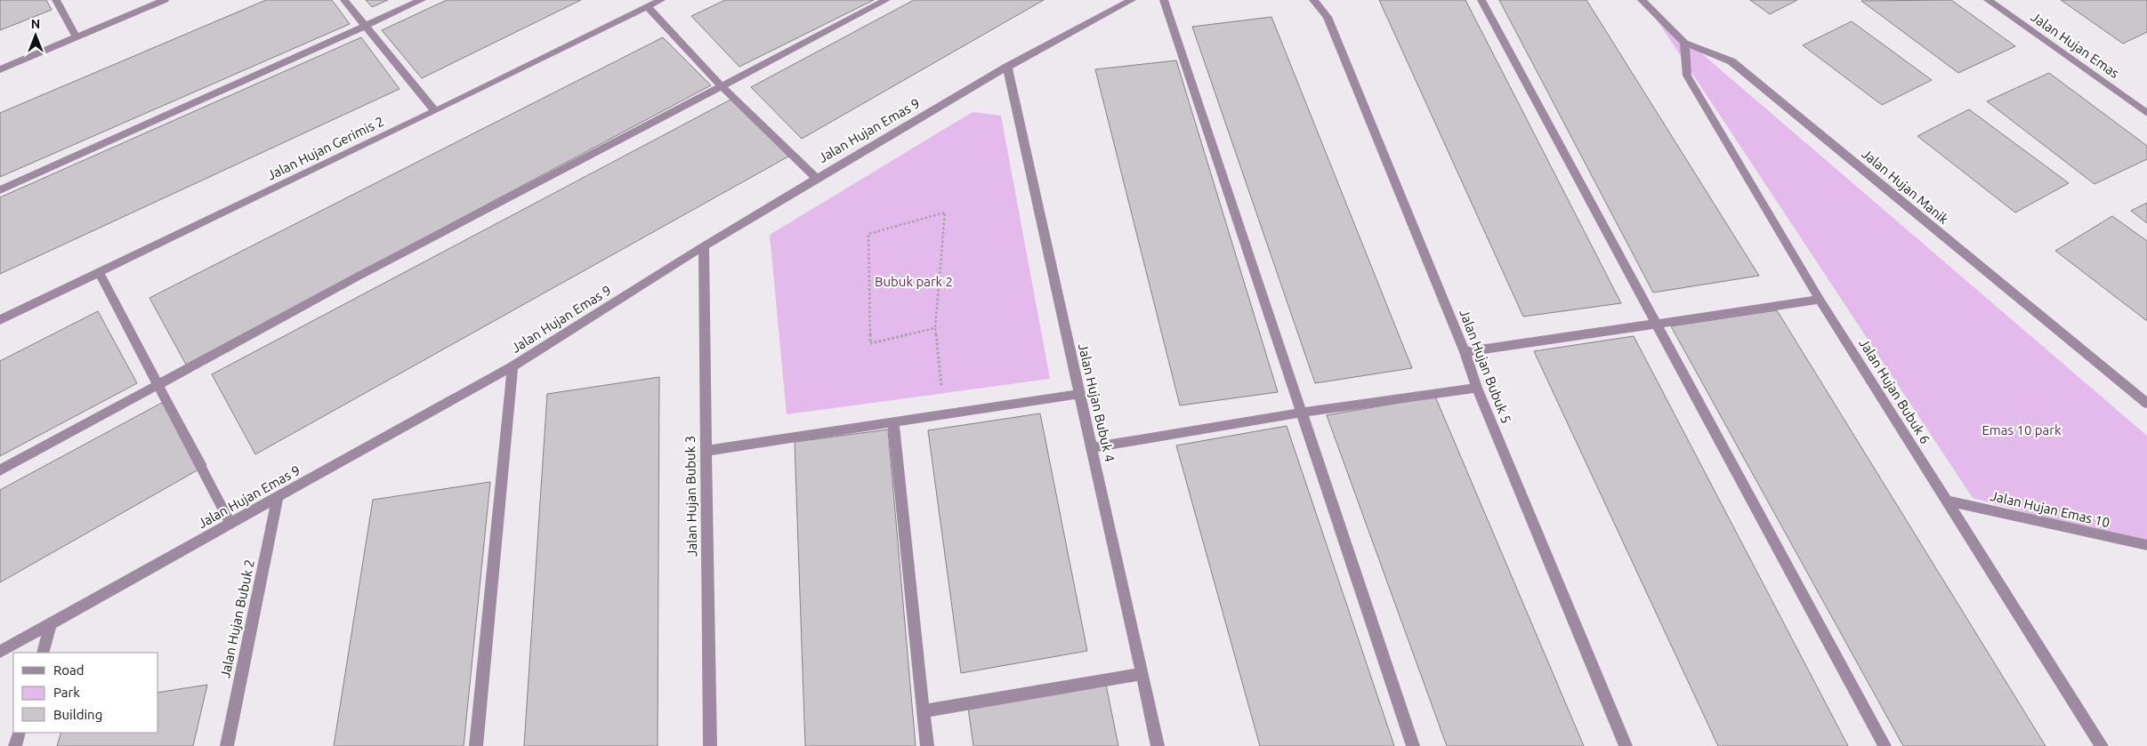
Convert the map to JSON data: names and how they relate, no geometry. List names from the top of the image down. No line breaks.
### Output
{"streets":{"street":["Jalan Hujan Emas","Jalan Hujan Emas 9","Jalan Hujan Gerimis 2","Jalan Hujan Manik","Jalan Hujan Bubuk 5","Jalan Hujan Bubuk 6","Jalan Hujan Bubuk 4","Jalan Hujan Bubuk 3","Jalan Hujan Emas 10","Jalan Hujan Bubuk 2"]},"crossings":[["Jalan Hujan Emas 9","Jalan Hujan Bubuk 4"],["Jalan Hujan Emas 9","Jalan Hujan Bubuk 3"],["Jalan Hujan Emas 9","Jalan Hujan Bubuk 2"],["Jalan Hujan Manik","Jalan Hujan Bubuk 6"],["Jalan Hujan Bubuk 6","Jalan Hujan Emas 10"]],"parks":["Bubuk park 2","Emas 10 park"],"legend":["Road","Park","Building"],"north":"top"}
